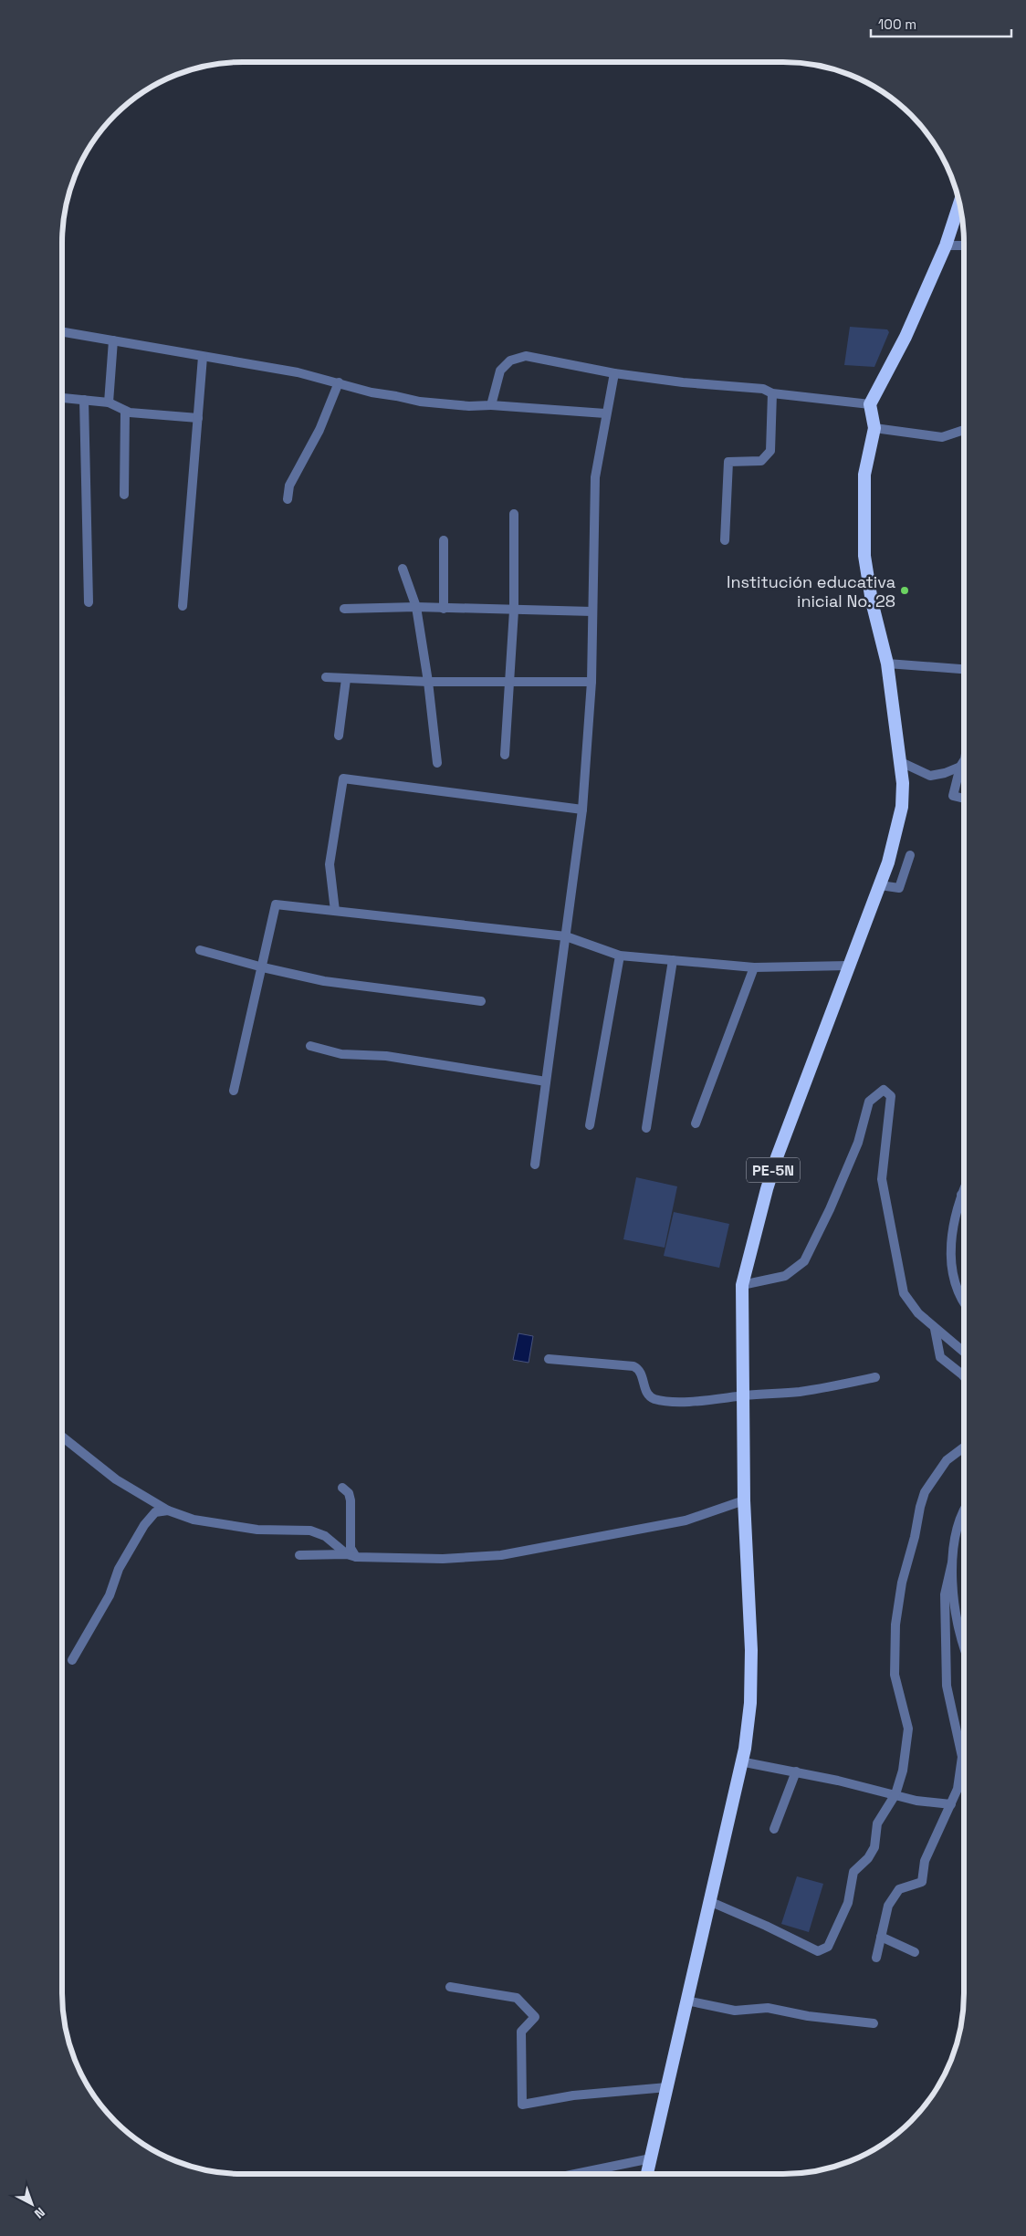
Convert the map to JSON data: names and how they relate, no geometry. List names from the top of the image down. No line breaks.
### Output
{"streets":{"highway":["PE-5N"]},"places":["Institución educativa inicial No. 28"],"scale_bar":"100 m","north":"bottom right"}
